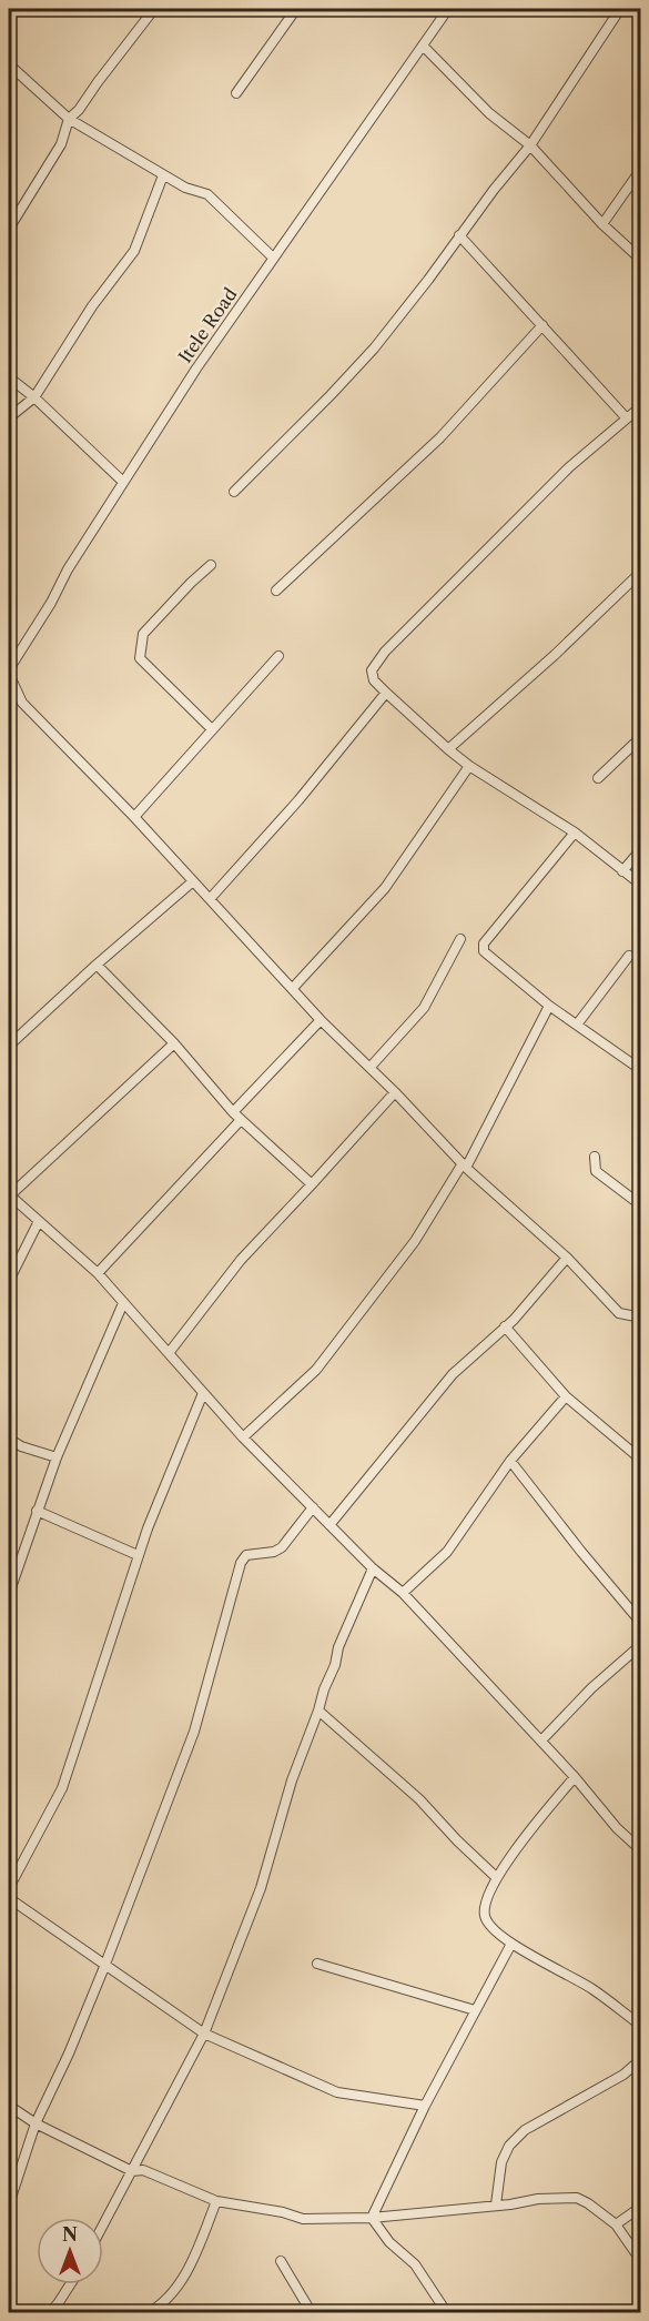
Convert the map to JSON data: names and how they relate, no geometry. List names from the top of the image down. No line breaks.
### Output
{"streets":{"street":["Itele Road"]},"north":"top"}
